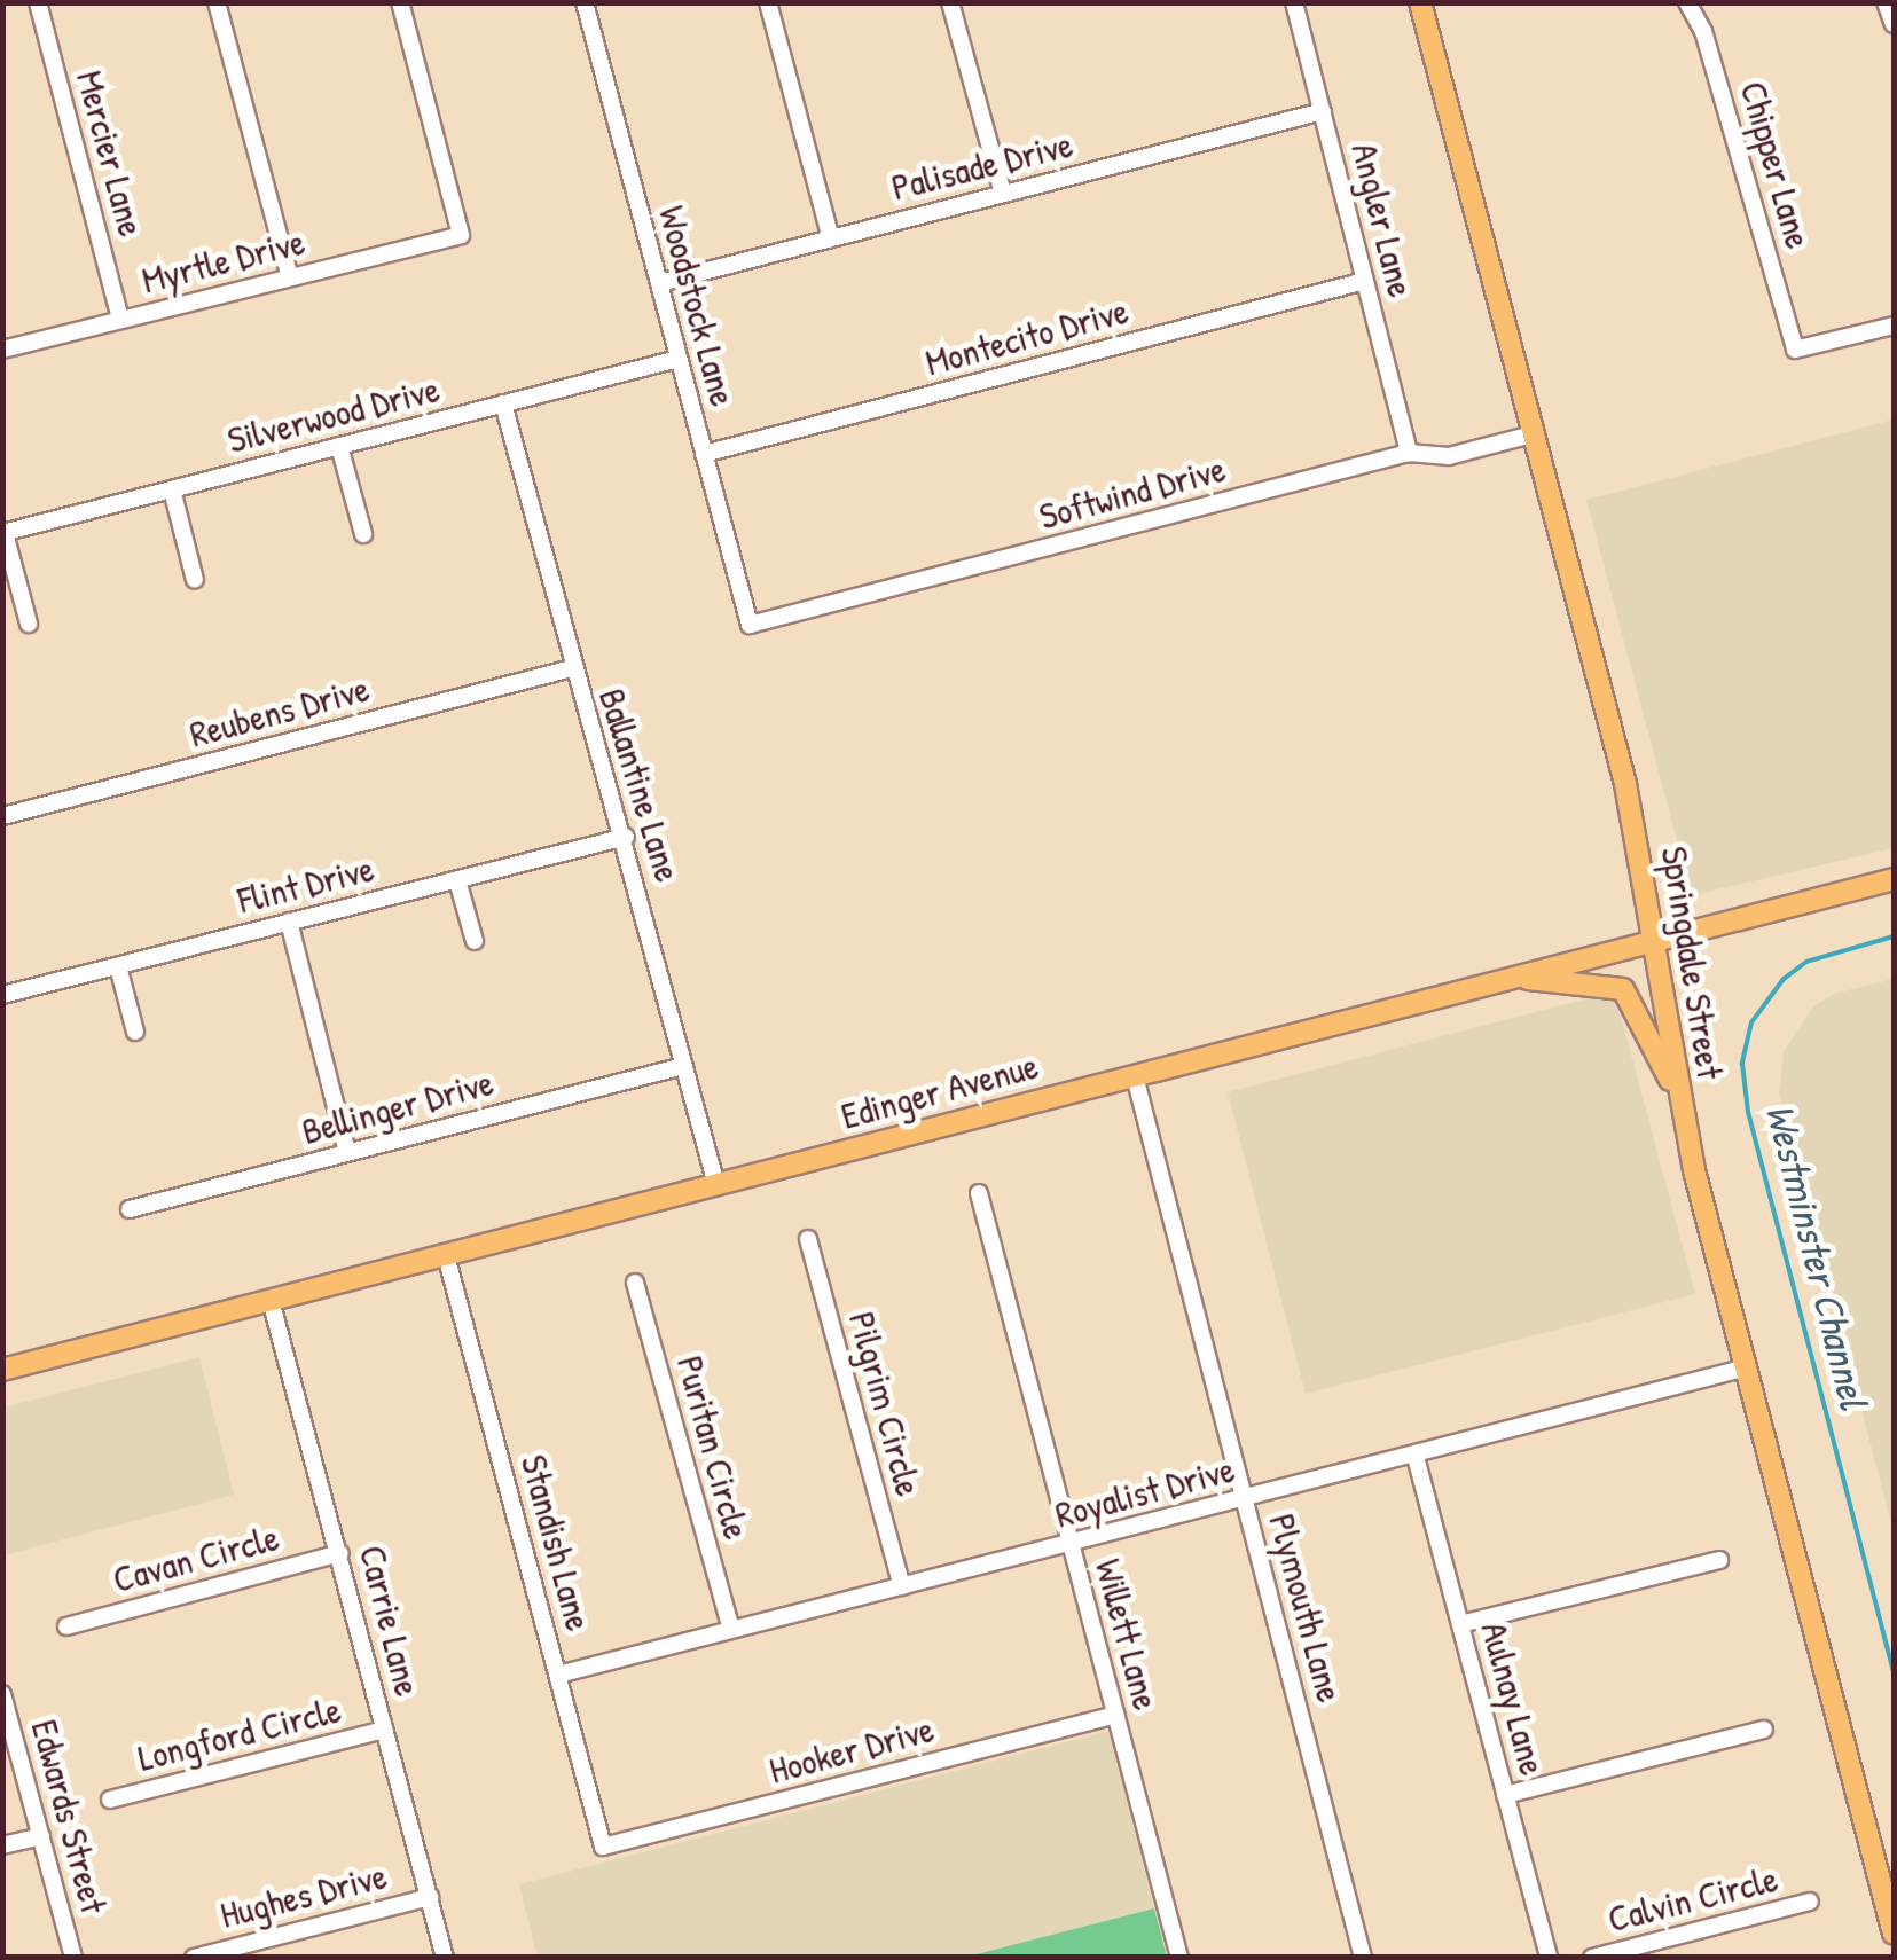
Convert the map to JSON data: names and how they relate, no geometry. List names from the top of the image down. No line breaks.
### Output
{"streets":{"main road":["Springdale Street","Edinger Avenue"],"street":["Mercier Lane","Chipper Lane","Palisade Drive","Angler Lane","Myrtle Drive","Woodstock Lane","Montecito Drive","Silverwood Drive","Softwind Drive","Reubens Drive","Ballantine Lane","Flint Drive","Bellinger Drive","Pilgrim Circle","Puritan Circle","Royalist Drive","Standish Lane","Cavan Circle","Plymouth Lane","Carrie Lane","Willett Lane","Aulnay Lane","Longford Circle","Hooker Drive","Edwards Street","Hughes Drive","Calvin Circle"]},"crossings":[["Mercier Lane","Myrtle Drive"],["Palisade Drive","Angler Lane"],["Palisade Drive","Woodstock Lane"],["Angler Lane","Montecito Drive"],["Angler Lane","Softwind Drive"],["Woodstock Lane","Montecito Drive"],["Woodstock Lane","Silverwood Drive"],["Woodstock Lane","Softwind Drive"],["Silverwood Drive","Ballantine Lane"],["Softwind Drive","Springdale Street"],["Reubens Drive","Ballantine Lane"],["Ballantine Lane","Flint Drive"],["Ballantine Lane","Edinger Avenue"],["Ballantine Lane","Bellinger Drive"],["Springdale Street","Edinger Avenue"],["Springdale Street","Royalist Drive"],["Edinger Avenue","Standish Lane"],["Edinger Avenue","Plymouth Lane"],["Edinger Avenue","Carrie Lane"],["Pilgrim Circle","Royalist Drive"],["Puritan Circle","Royalist Drive"],["Royalist Drive","Standish Lane"],["Royalist Drive","Plymouth Lane"],["Royalist Drive","Willett Lane"],["Royalist Drive","Aulnay Lane"],["Standish Lane","Hooker Drive"],["Cavan Circle","Carrie Lane"],["Carrie Lane","Longford Circle"],["Carrie Lane","Hughes Drive"],["Willett Lane","Hooker Drive"]],"water":["Westminster Channel"]}
